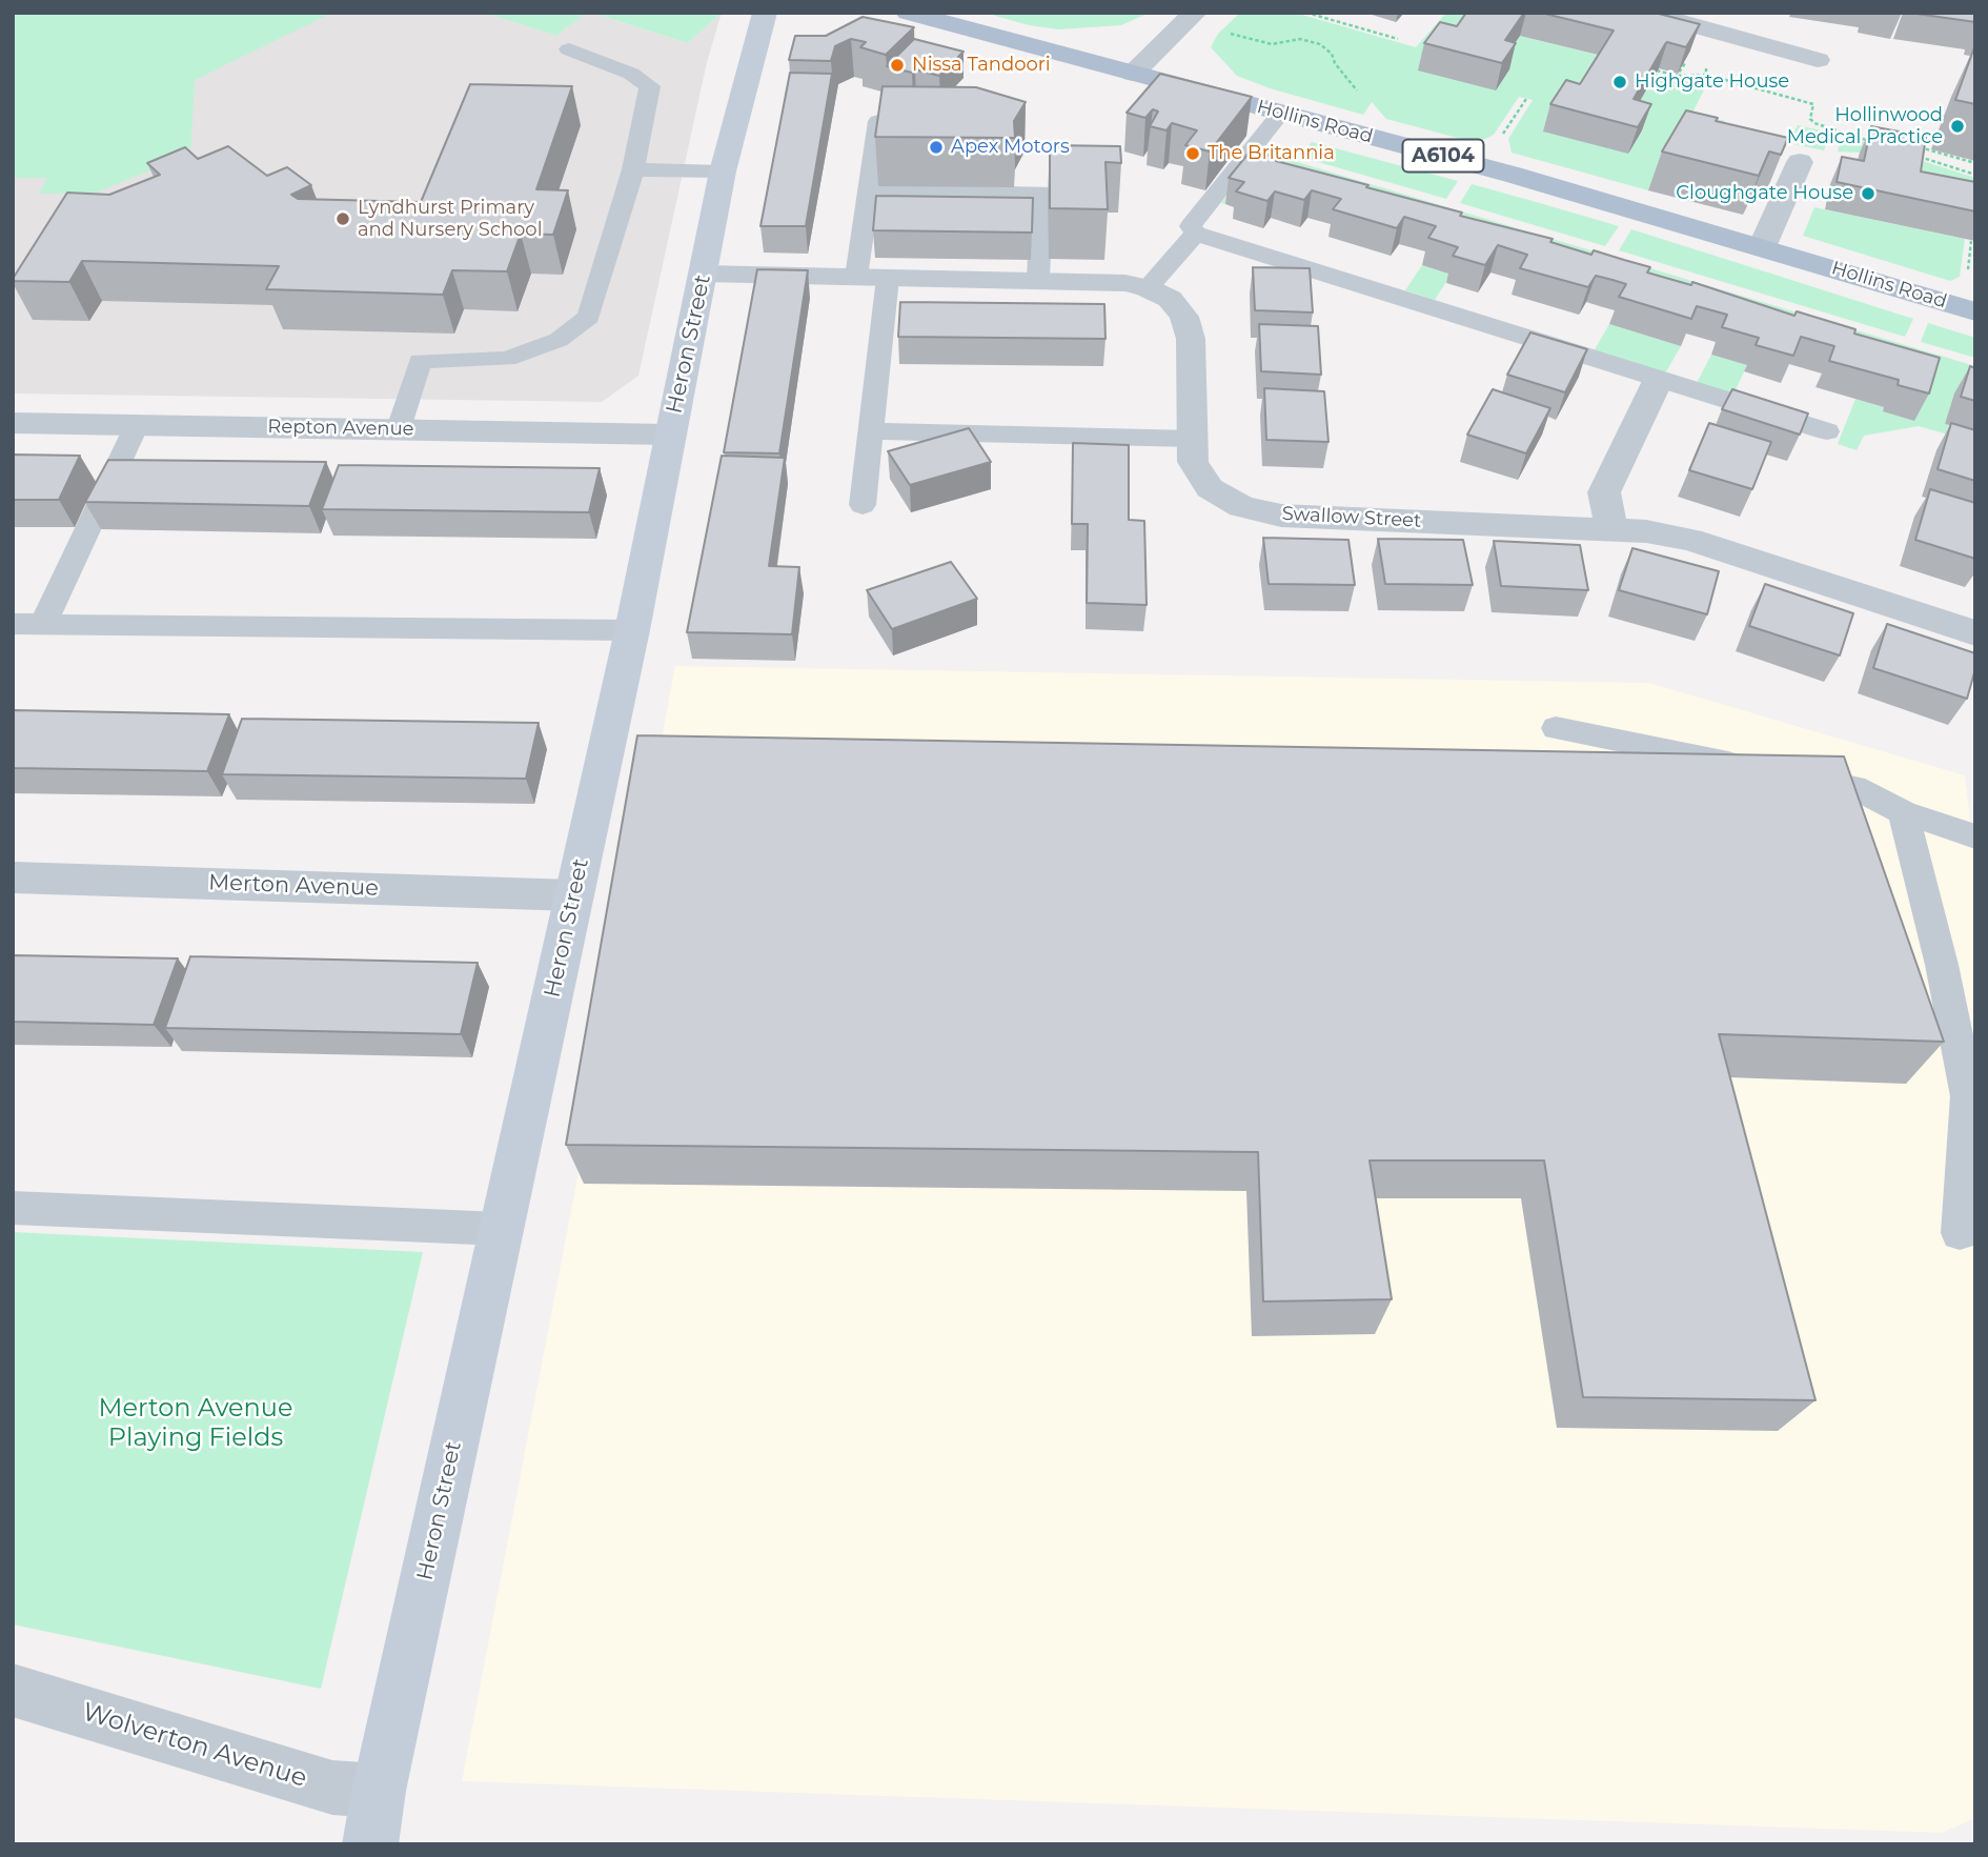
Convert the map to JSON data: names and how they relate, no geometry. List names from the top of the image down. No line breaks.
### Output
{"streets":{"main road":["Hollins Road","A6104"],"street":["Heron Street","Repton Avenue","Swallow Street","Merton Avenue","Wolverton Avenue"]},"crossings":[["Heron Street","Repton Avenue"],["Heron Street","Swallow Street"],["Heron Street","Merton Avenue"],["Heron Street","Wolverton Avenue"]],"parks":["Merton Avenue Playing Fields"],"places":["Nissa Tandoori","Highgate House","Hollinwood Medical Practice","Apex Motors","The Britannia","Cloughgate House","Lyndhurst Primary and Nursery School"]}
